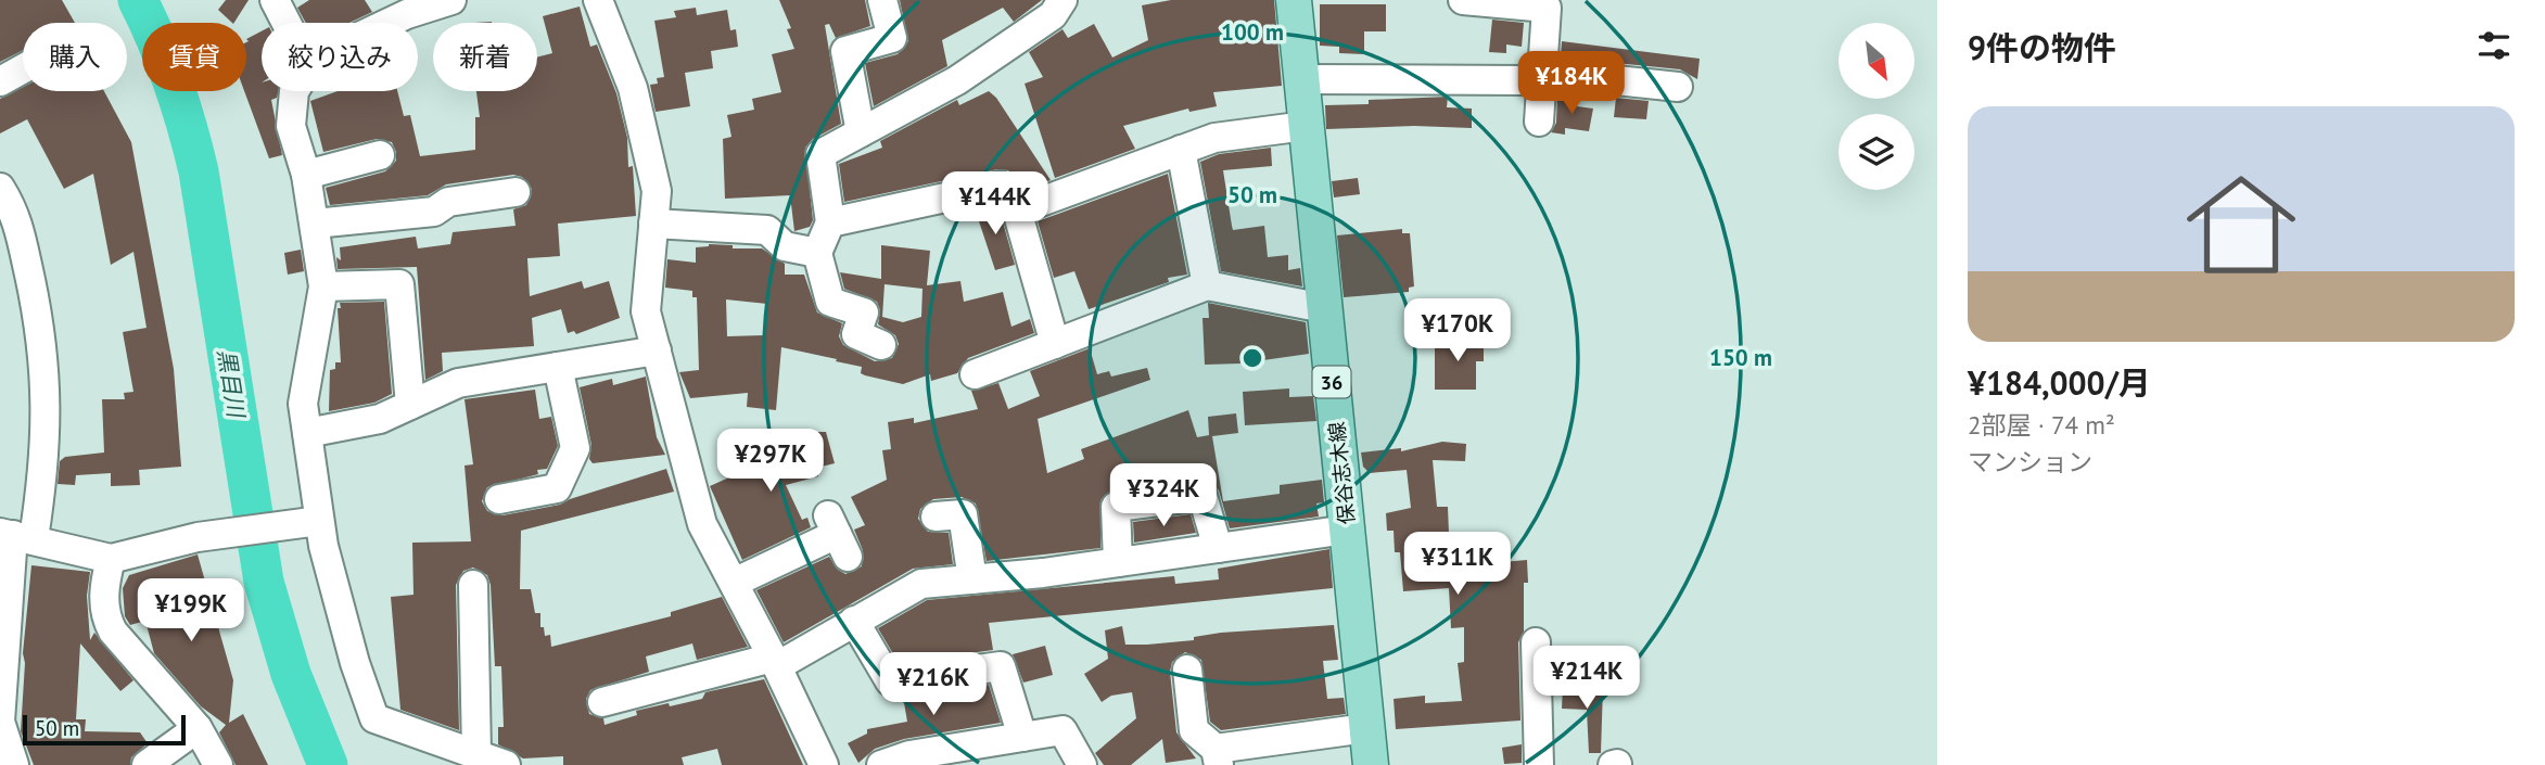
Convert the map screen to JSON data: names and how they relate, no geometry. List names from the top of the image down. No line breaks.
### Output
{"streets":{"main road":["36","保谷志木線"]},"water":["黒目川"],"scale_bar":"50 m","north":"bottom right","page":{"heading":"9件の物件","chip":["購入","賃貸","絞り込み","新着"],"price":["¥184K","¥144K","¥170K","¥297K","¥324K","¥311K","¥199K","¥214K","¥216K"],"list":[{"name":"¥184,000/月","note":"2部屋 · 74 m² · マンション"}],"scale":"50 m"},"rings":["100 m","50 m","150 m"]}
